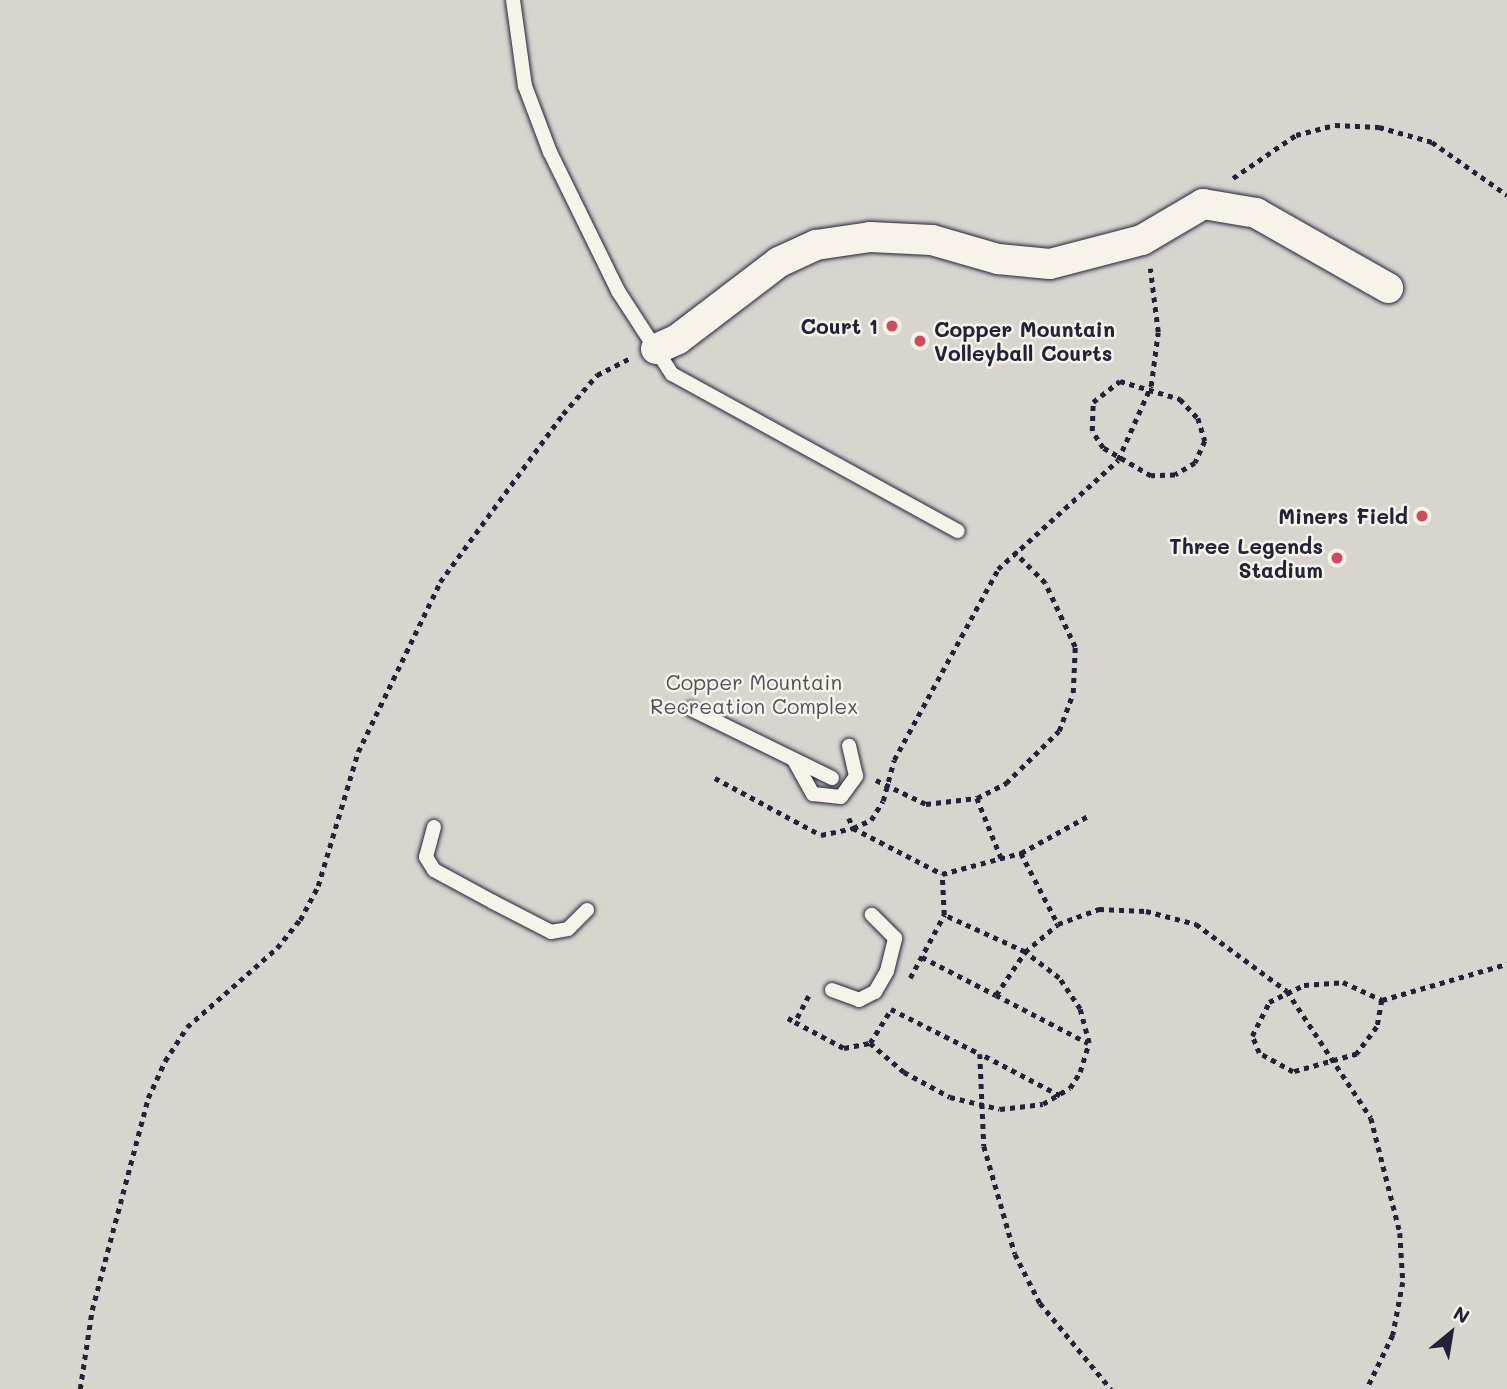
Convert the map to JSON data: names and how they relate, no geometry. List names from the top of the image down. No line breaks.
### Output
{"parks":["Copper Mountain Recreation Complex"],"places":["Court 1","Copper Mountain Volleyball Courts","Miners Field","Three Legends Stadium"],"north":"top right"}
